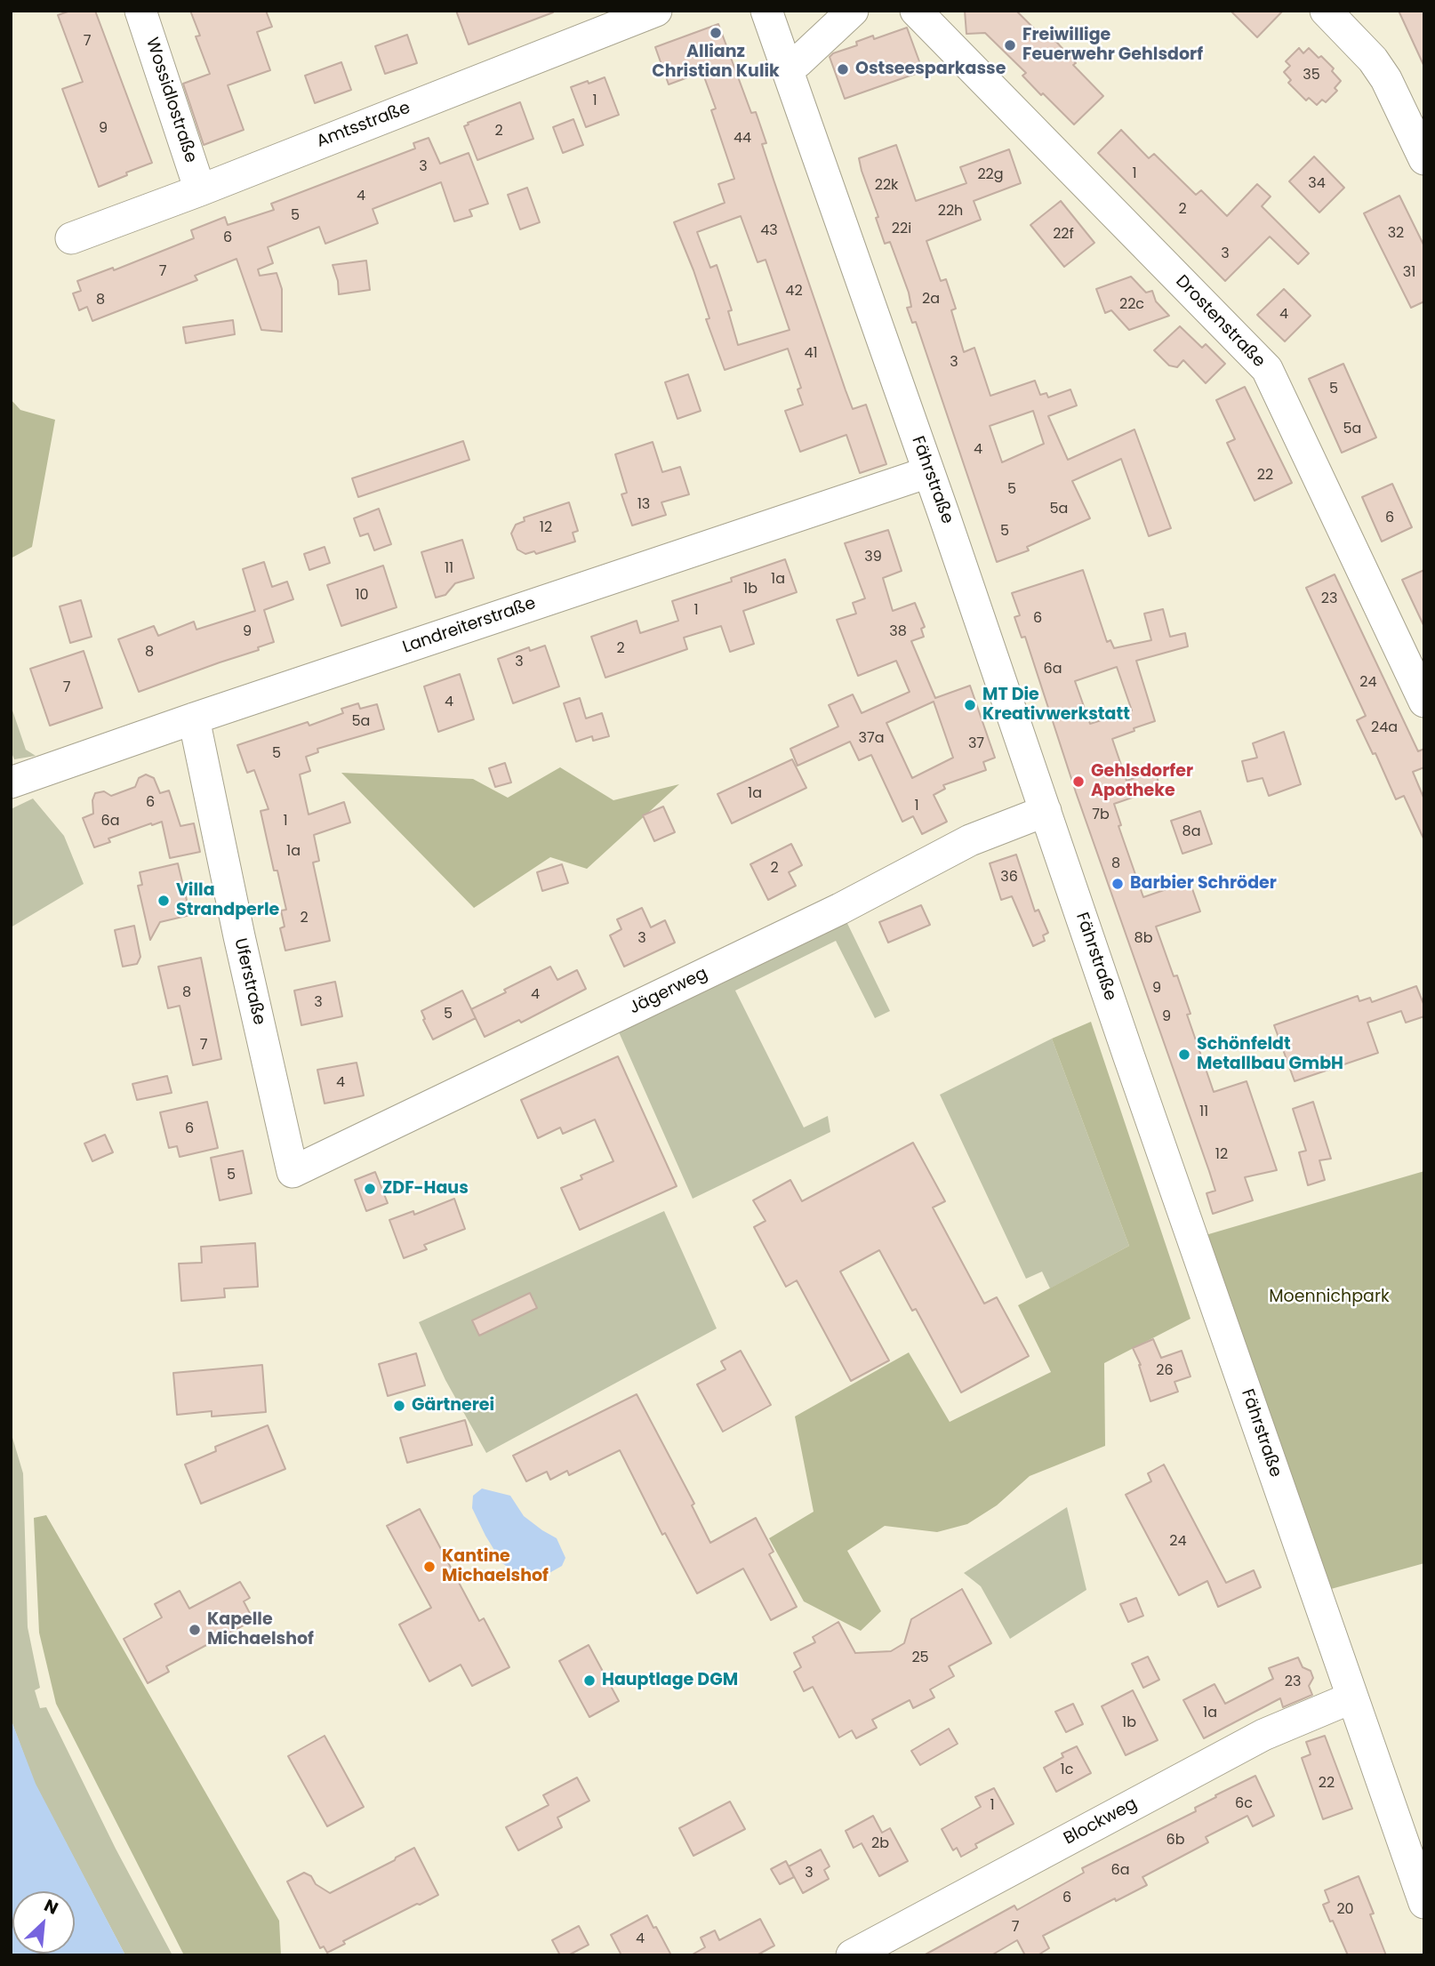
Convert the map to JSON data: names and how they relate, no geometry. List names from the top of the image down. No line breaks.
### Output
{"streets":{"street":["Wossidlostraße","Amtsstraße","Drostenstraße","Fährstraße","Landreiterstraße","Uferstraße","Jägerweg","Blockweg"]},"crossings":[["Wossidlostraße","Amtsstraße"],["Fährstraße","Landreiterstraße"],["Fährstraße","Jägerweg"],["Fährstraße","Blockweg"],["Landreiterstraße","Uferstraße"],["Uferstraße","Jägerweg"]],"parks":["Moennichpark"],"places":["Allianz Christian Kulik","Freiwillige Feuerwehr Gehlsdorf","Ostseesparkasse","MT Die Kreativwerkstatt","Gehlsdorfer Apotheke","Barbier Schröder","Villa Strandperle","Schönfeldt Metallbau GmbH","ZDF-Haus","Gärtnerei","Kantine Michaelshof","Kapelle Michaelshof","Hauptlage DGM"],"house_numbers":["7","35","1","9","2","44","3","1","22g","34","22k","4","2","22h","5","22i","43","32","22f","6","3","7","31","42","2a","8","22c","4","41","3","5","5a","4","22","5","13","5a","6","12","5","39","11","1a","1b","10","23","1","6","9","38","2","8","3","6a","24","7","4","5a","24a","37a","37","5","1a","6","1","7b","6a","1","8a","1a","8","2","36","2","3","8b","9","8","4","3","5","9","7","4","11","6","12","5","26","24","25","23","1a","1b","1c","22","6c","1","6b","2b","6a","3","6","20","7","4"],"north":"top right"}
